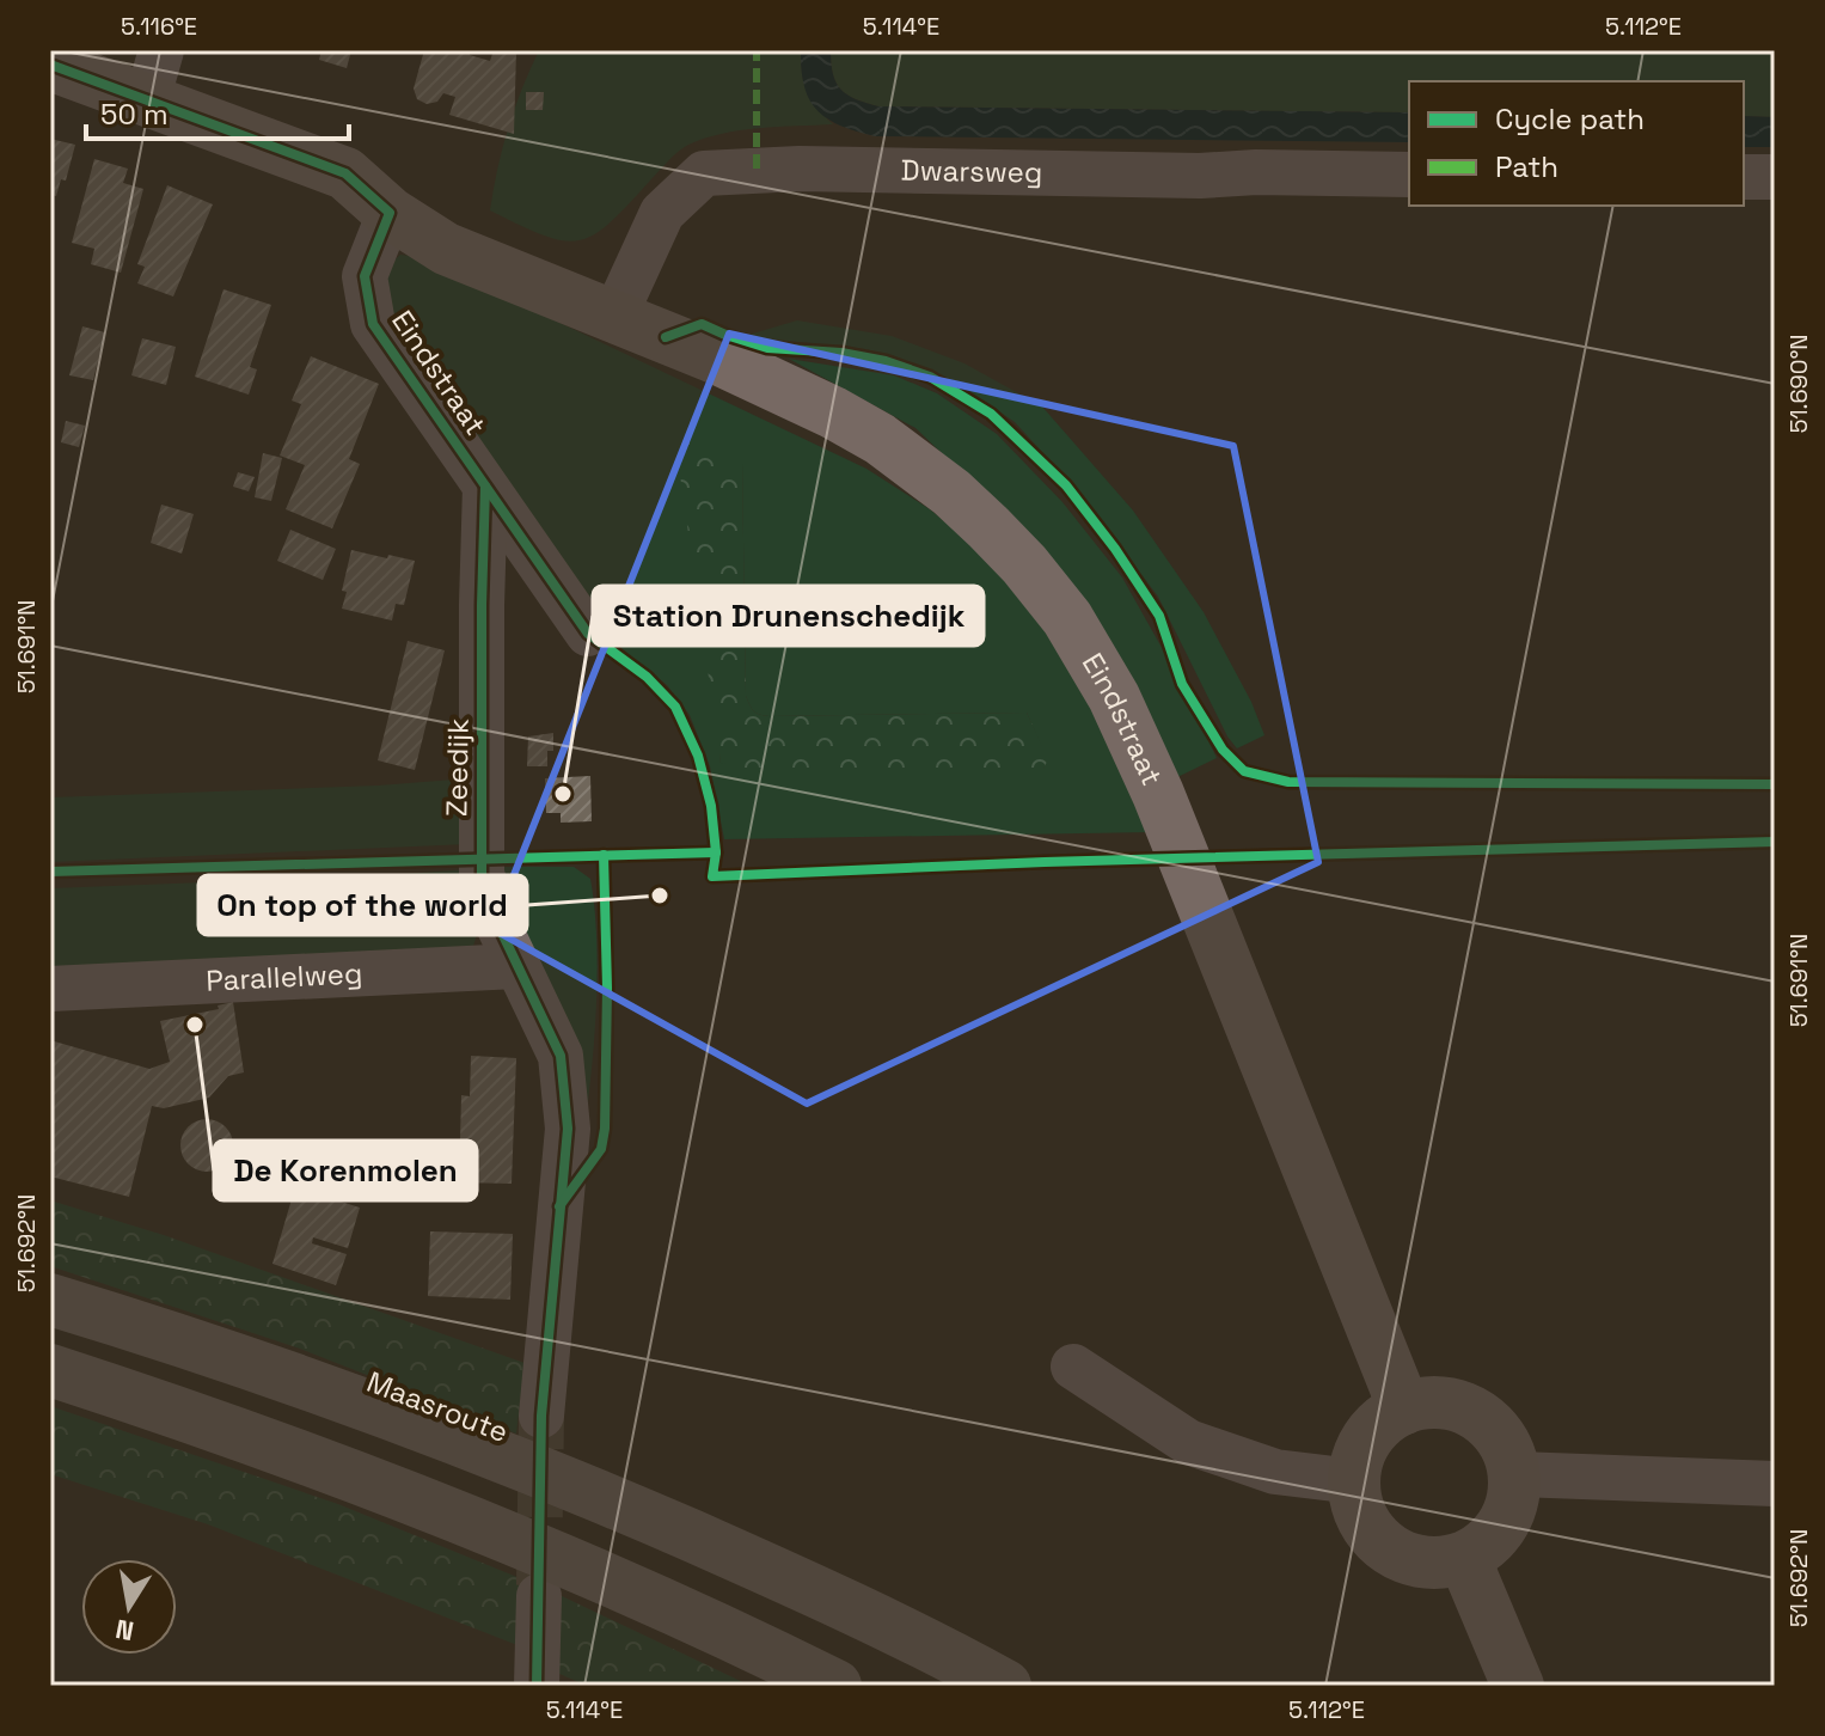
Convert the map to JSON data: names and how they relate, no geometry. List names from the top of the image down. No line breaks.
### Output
{"streets":{"highway":["Maasroute"],"main road":["Eindstraat"],"street":["Dwarsweg","Zeedijk","Parallelweg"]},"crossings":[["Dwarsweg","Eindstraat"],["Eindstraat","Zeedijk"],["Zeedijk","Parallelweg"]],"places":["Station Drunenschedijk","On top of the world","De Korenmolen"],"legend":["Cycle path","Path"],"scale_bar":"50 m","north":"bottom","coordinates":["5.116°E","5.114°E","5.112°E","51.690°N","51.691°N","51.692°N"]}
